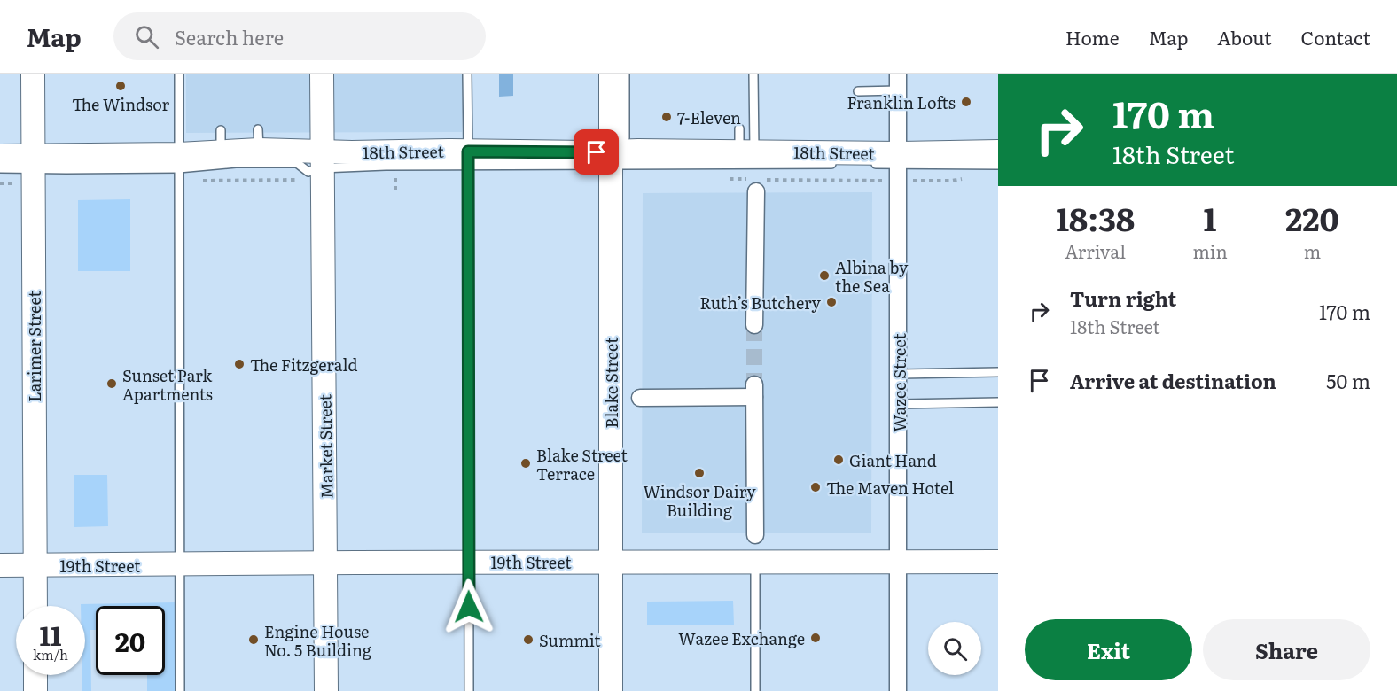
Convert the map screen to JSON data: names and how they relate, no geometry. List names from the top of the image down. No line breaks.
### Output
{"streets":{"main road":["18th Street","Larimer Street","Blake Street","Market Street","19th Street"],"street":["Wazee Street"]},"crossings":[["18th Street","Larimer Street"],["18th Street","Blake Street"],["18th Street","Wazee Street"],["18th Street","Market Street"],["Larimer Street","19th Street"],["Blake Street","19th Street"],["Wazee Street","19th Street"],["Market Street","19th Street"]],"places":["The Windsor","Franklin Lofts","7-Eleven","Albina by the Sea","Ruth’s Butchery","The Fitzgerald","Sunset Park Apartments","Giant Hand","Blake Street Terrace","Windsor Dairy Building","The Maven Hotel","Wazee Exchange","Engine House No. 5 Building","Summit"],"page":{"header":"Map","search":"Search here","nav":["Home","Map","About","Contact"],"turn":["170 m","18th Street"],"eta":["18:38","Arrival","1","min","220","m"],"list":[{"name":"Turn right","note":"18th Street","value":"170 m"},{"name":"Arrive at destination","value":"50 m"}],"speed":"11 km/h","limit":"20","buttons":["Exit","Share"]}}
